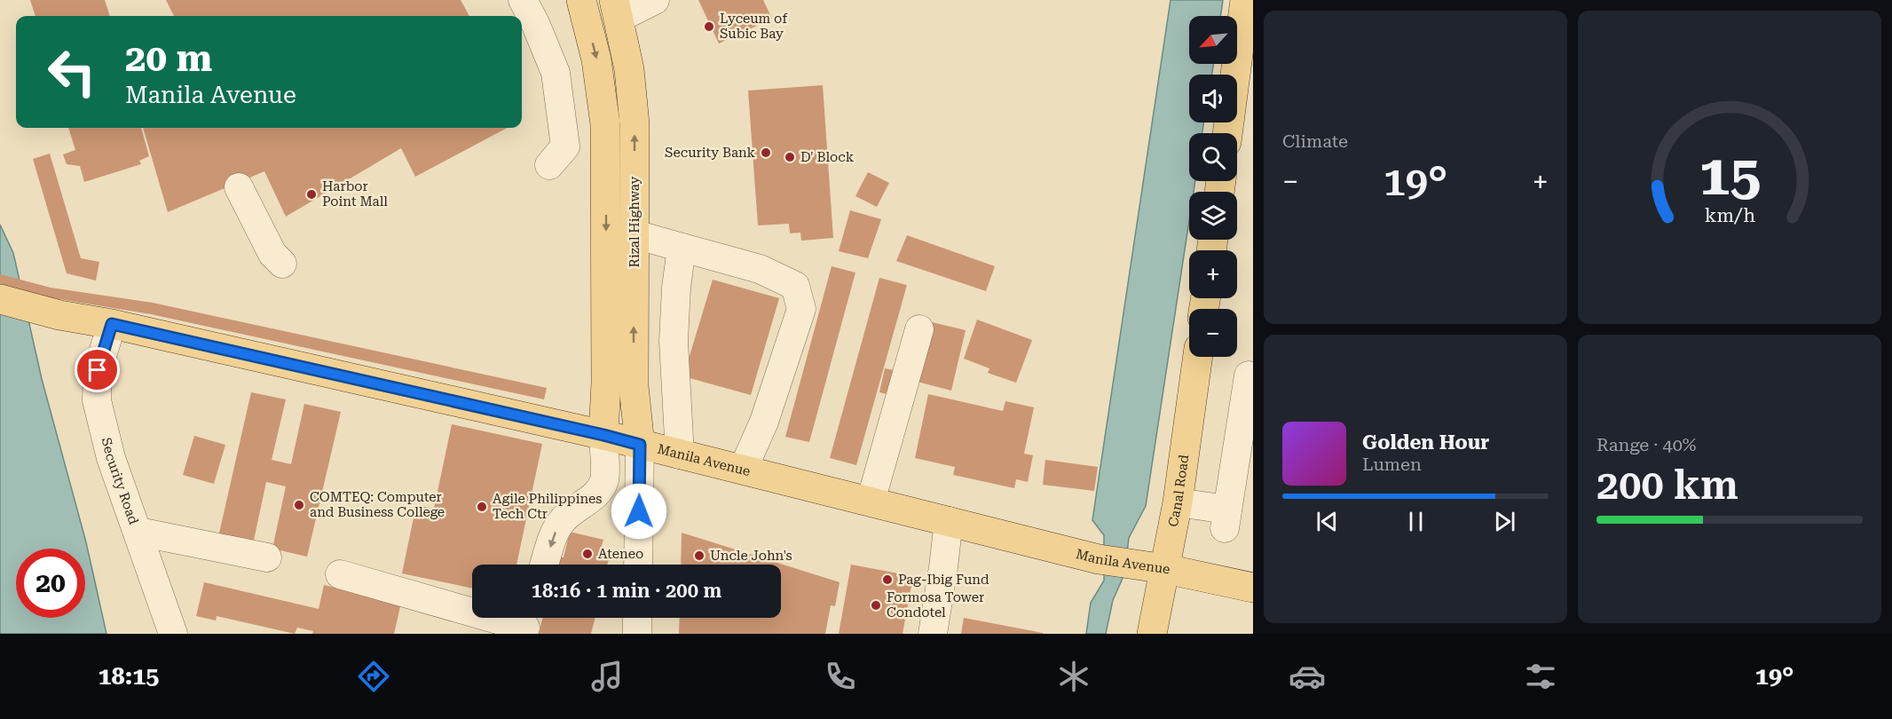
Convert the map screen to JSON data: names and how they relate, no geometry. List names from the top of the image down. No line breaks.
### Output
{"streets":{"main road":["Rizal Highway","Manila Avenue","Canal Road"],"lane":["Security Road"]},"crossings":[["Rizal Highway","Manila Avenue"],["Manila Avenue","Security Road"],["Manila Avenue","Canal Road"]],"places":["Lyceum of Subic Bay","Security Bank","D' Block","Harbor Point Mall","COMTEQ: Computer and Business College","Agile Philippines Tech Ctr","Ateneo","Uncle John's","Pag-Ibig Fund","Formosa Tower Condotel"],"north":"bottom left","page":{"tile":["Climate",["Range · 40%","200 km"]],"map_buttons":["+","−"],"turn":["20 m","Manila Avenue"],"heat":["−","19°","+"],"song":["Golden Hour","Lumen"],"limit":"20","trip":"18:16 · 1 min · 200 m","tabs":["18:15","19°"],"gauge":["15","km/h"]}}
